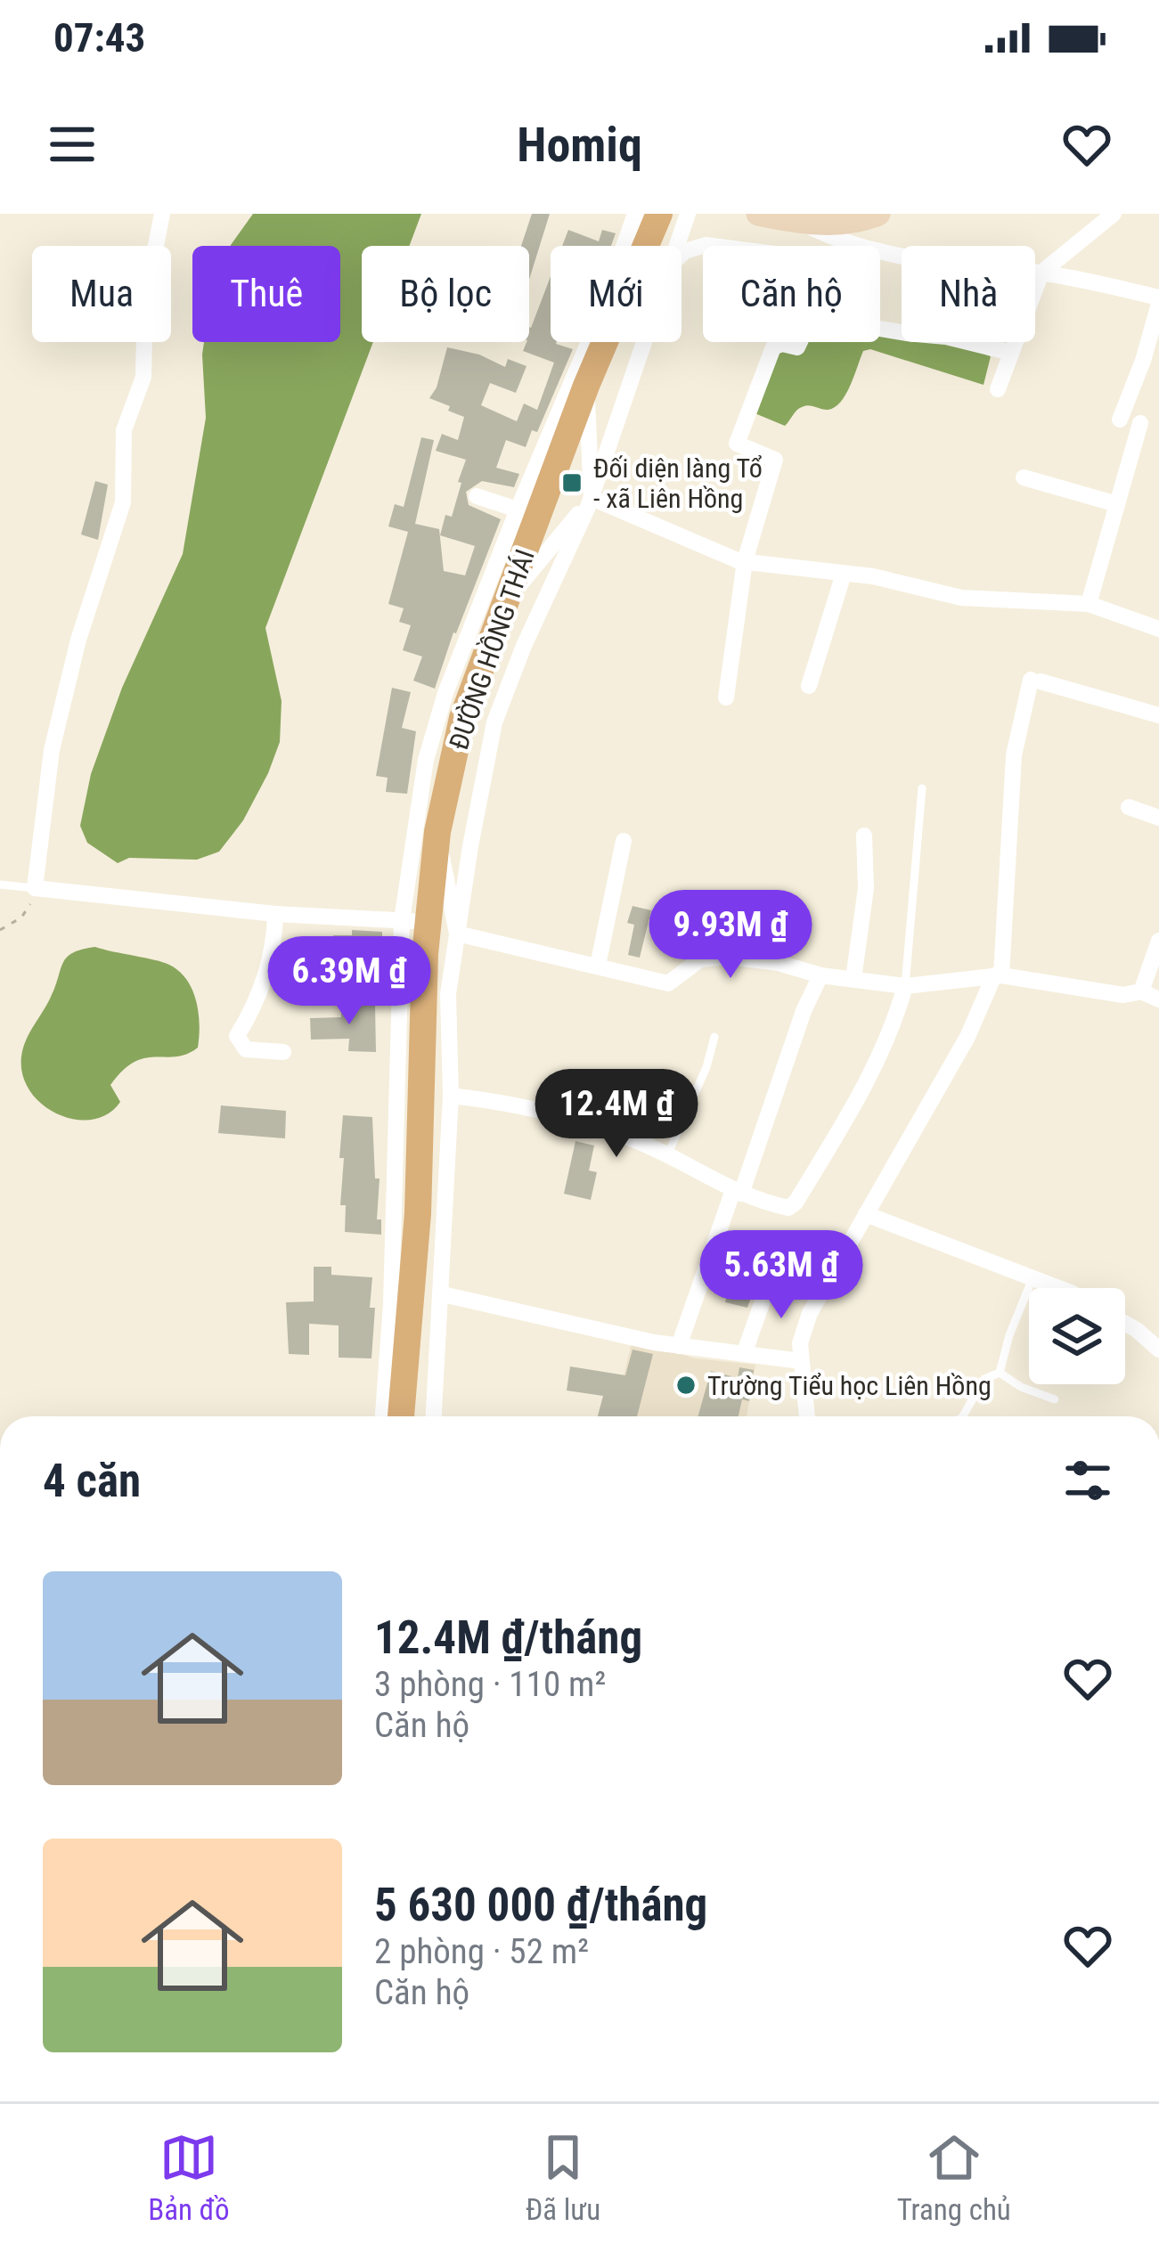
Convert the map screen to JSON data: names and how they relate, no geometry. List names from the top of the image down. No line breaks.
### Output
{"streets":{"main road":["ĐƯỜNG HỒNG THÁI"]},"places":{"transit":["Đối diện làng Tổ - xã Liên Hồng"],"other":["Trường Tiểu học Liên Hồng"]},"page":{"status":"07:43","header":"Homiq","chip":["Mua","Thuê","Bộ lọc","Mới","Căn hộ","Nhà"],"price":["9.93M ₫","6.39M ₫","12.4M ₫","5.63M ₫"],"heading":"4 căn","list":[{"name":"12.4M ₫/tháng","note":"3 phòng · 110 m² · Căn hộ"},{"name":"5 630 000 ₫/tháng","note":"2 phòng · 52 m² · Căn hộ"}],"tabs":["Bản đồ","Đã lưu","Trang chủ"]}}
